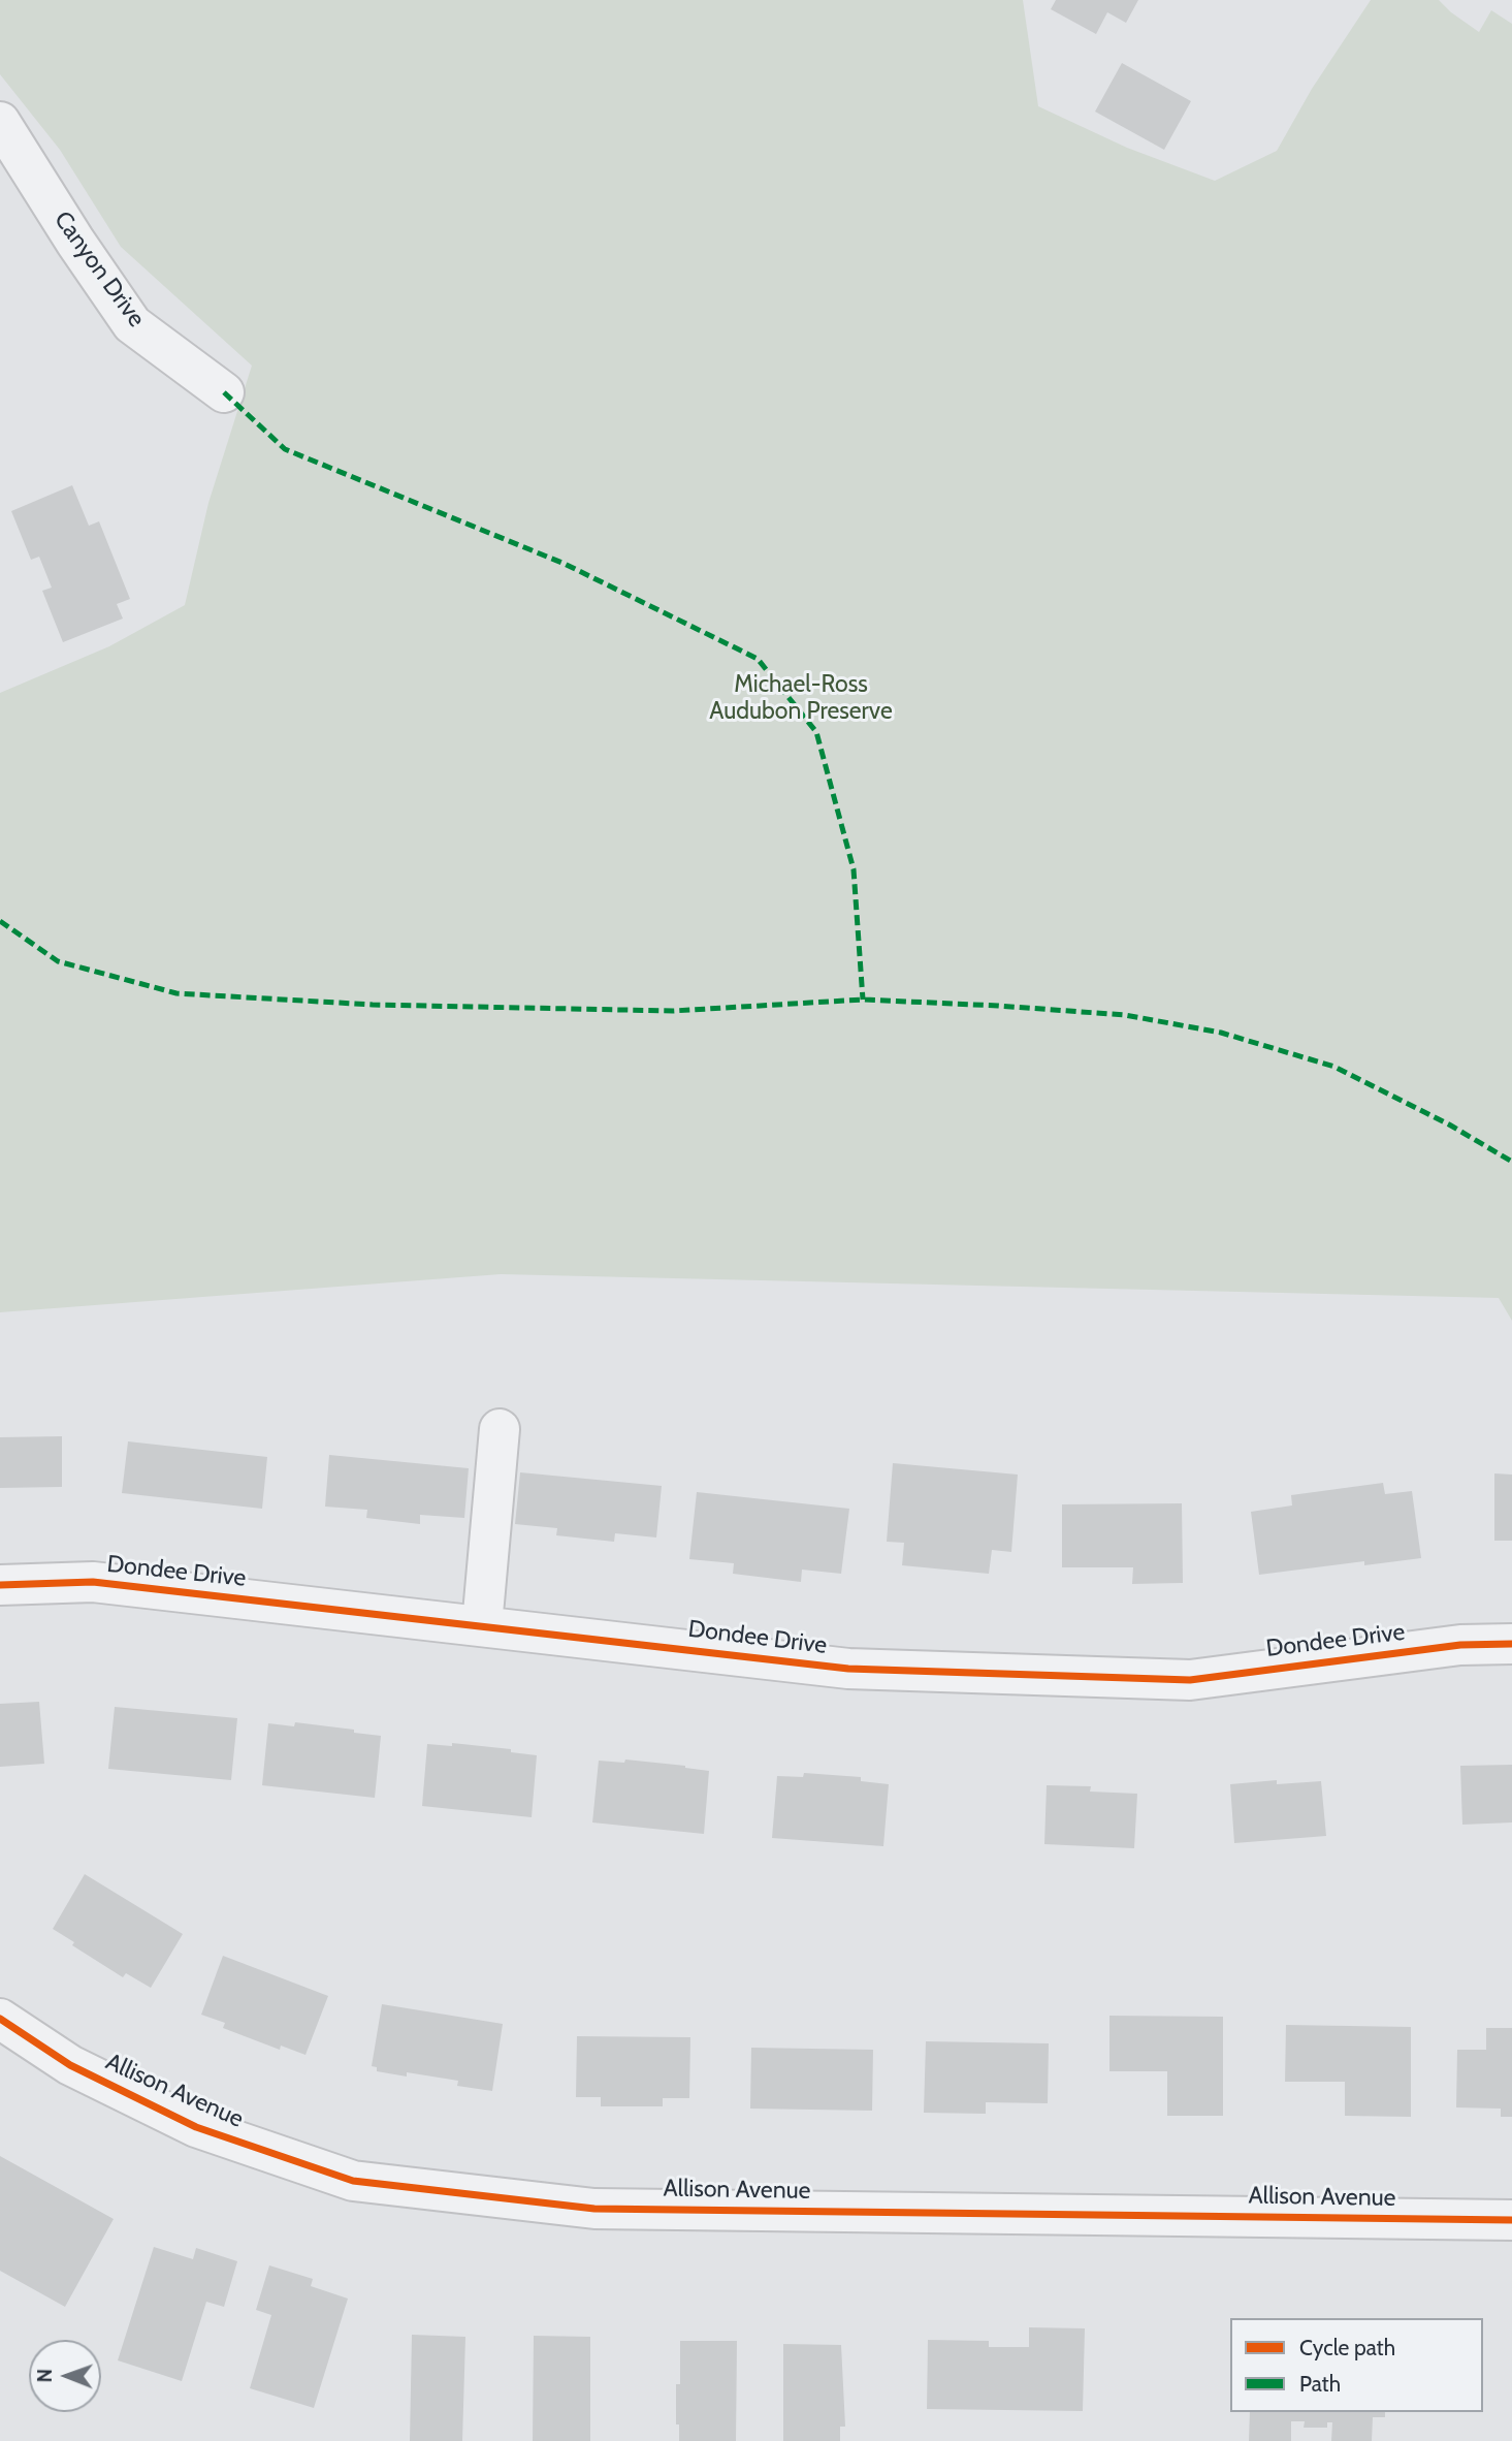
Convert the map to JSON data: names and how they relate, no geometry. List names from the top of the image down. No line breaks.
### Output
{"streets":{"street":["Canyon Drive","Dondee Drive","Allison Avenue"]},"parks":["Michael-Ross Audubon Preserve"],"legend":["Cycle path","Path"],"north":"left"}
